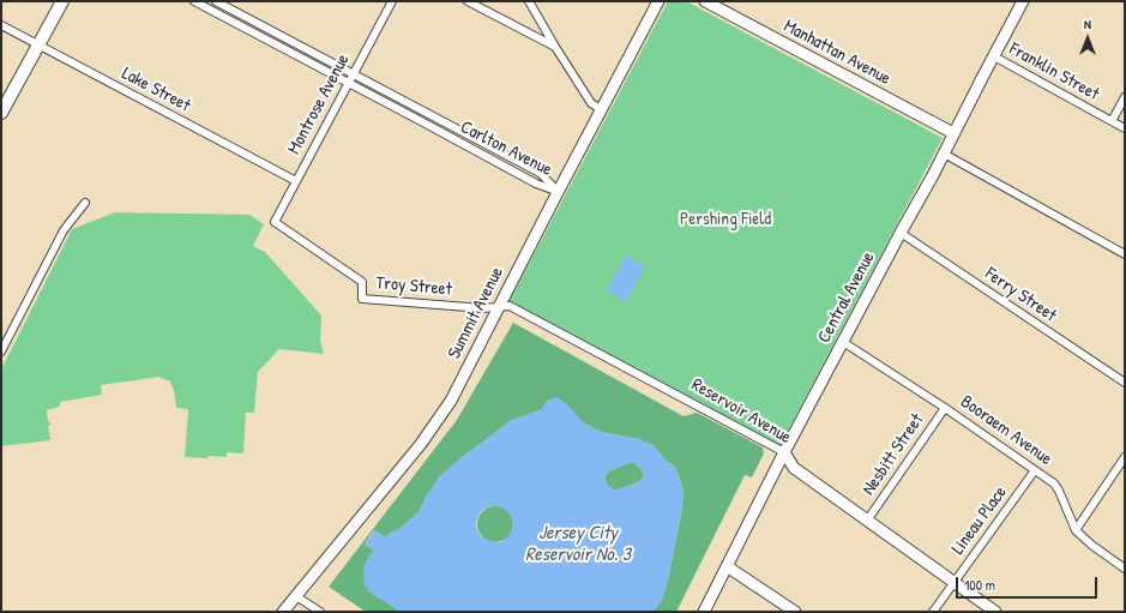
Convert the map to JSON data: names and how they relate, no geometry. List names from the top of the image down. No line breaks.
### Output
{"streets":{"street":["Manhattan Avenue","Franklin Street","Lake Street","Montrose Avenue","Carlton Avenue","Troy Street","Ferry Street","Central Avenue","Summit Avenue","Reservoir Avenue","Booraem Avenue","Nesbitt Street","Lineau Place"]},"crossings":[["Manhattan Avenue","Central Avenue"],["Franklin Street","Central Avenue"],["Lake Street","Montrose Avenue"],["Montrose Avenue","Carlton Avenue"],["Montrose Avenue","Troy Street"],["Carlton Avenue","Summit Avenue"],["Troy Street","Summit Avenue"],["Troy Street","Reservoir Avenue"],["Ferry Street","Central Avenue"],["Central Avenue","Reservoir Avenue"],["Central Avenue","Booraem Avenue"],["Summit Avenue","Reservoir Avenue"],["Reservoir Avenue","Nesbitt Street"],["Reservoir Avenue","Lineau Place"],["Booraem Avenue","Nesbitt Street"],["Booraem Avenue","Lineau Place"]],"water":["Jersey City Reservoir No. 3"],"parks":["Pershing Field"],"scale_bar":"100 m","north":"top"}
